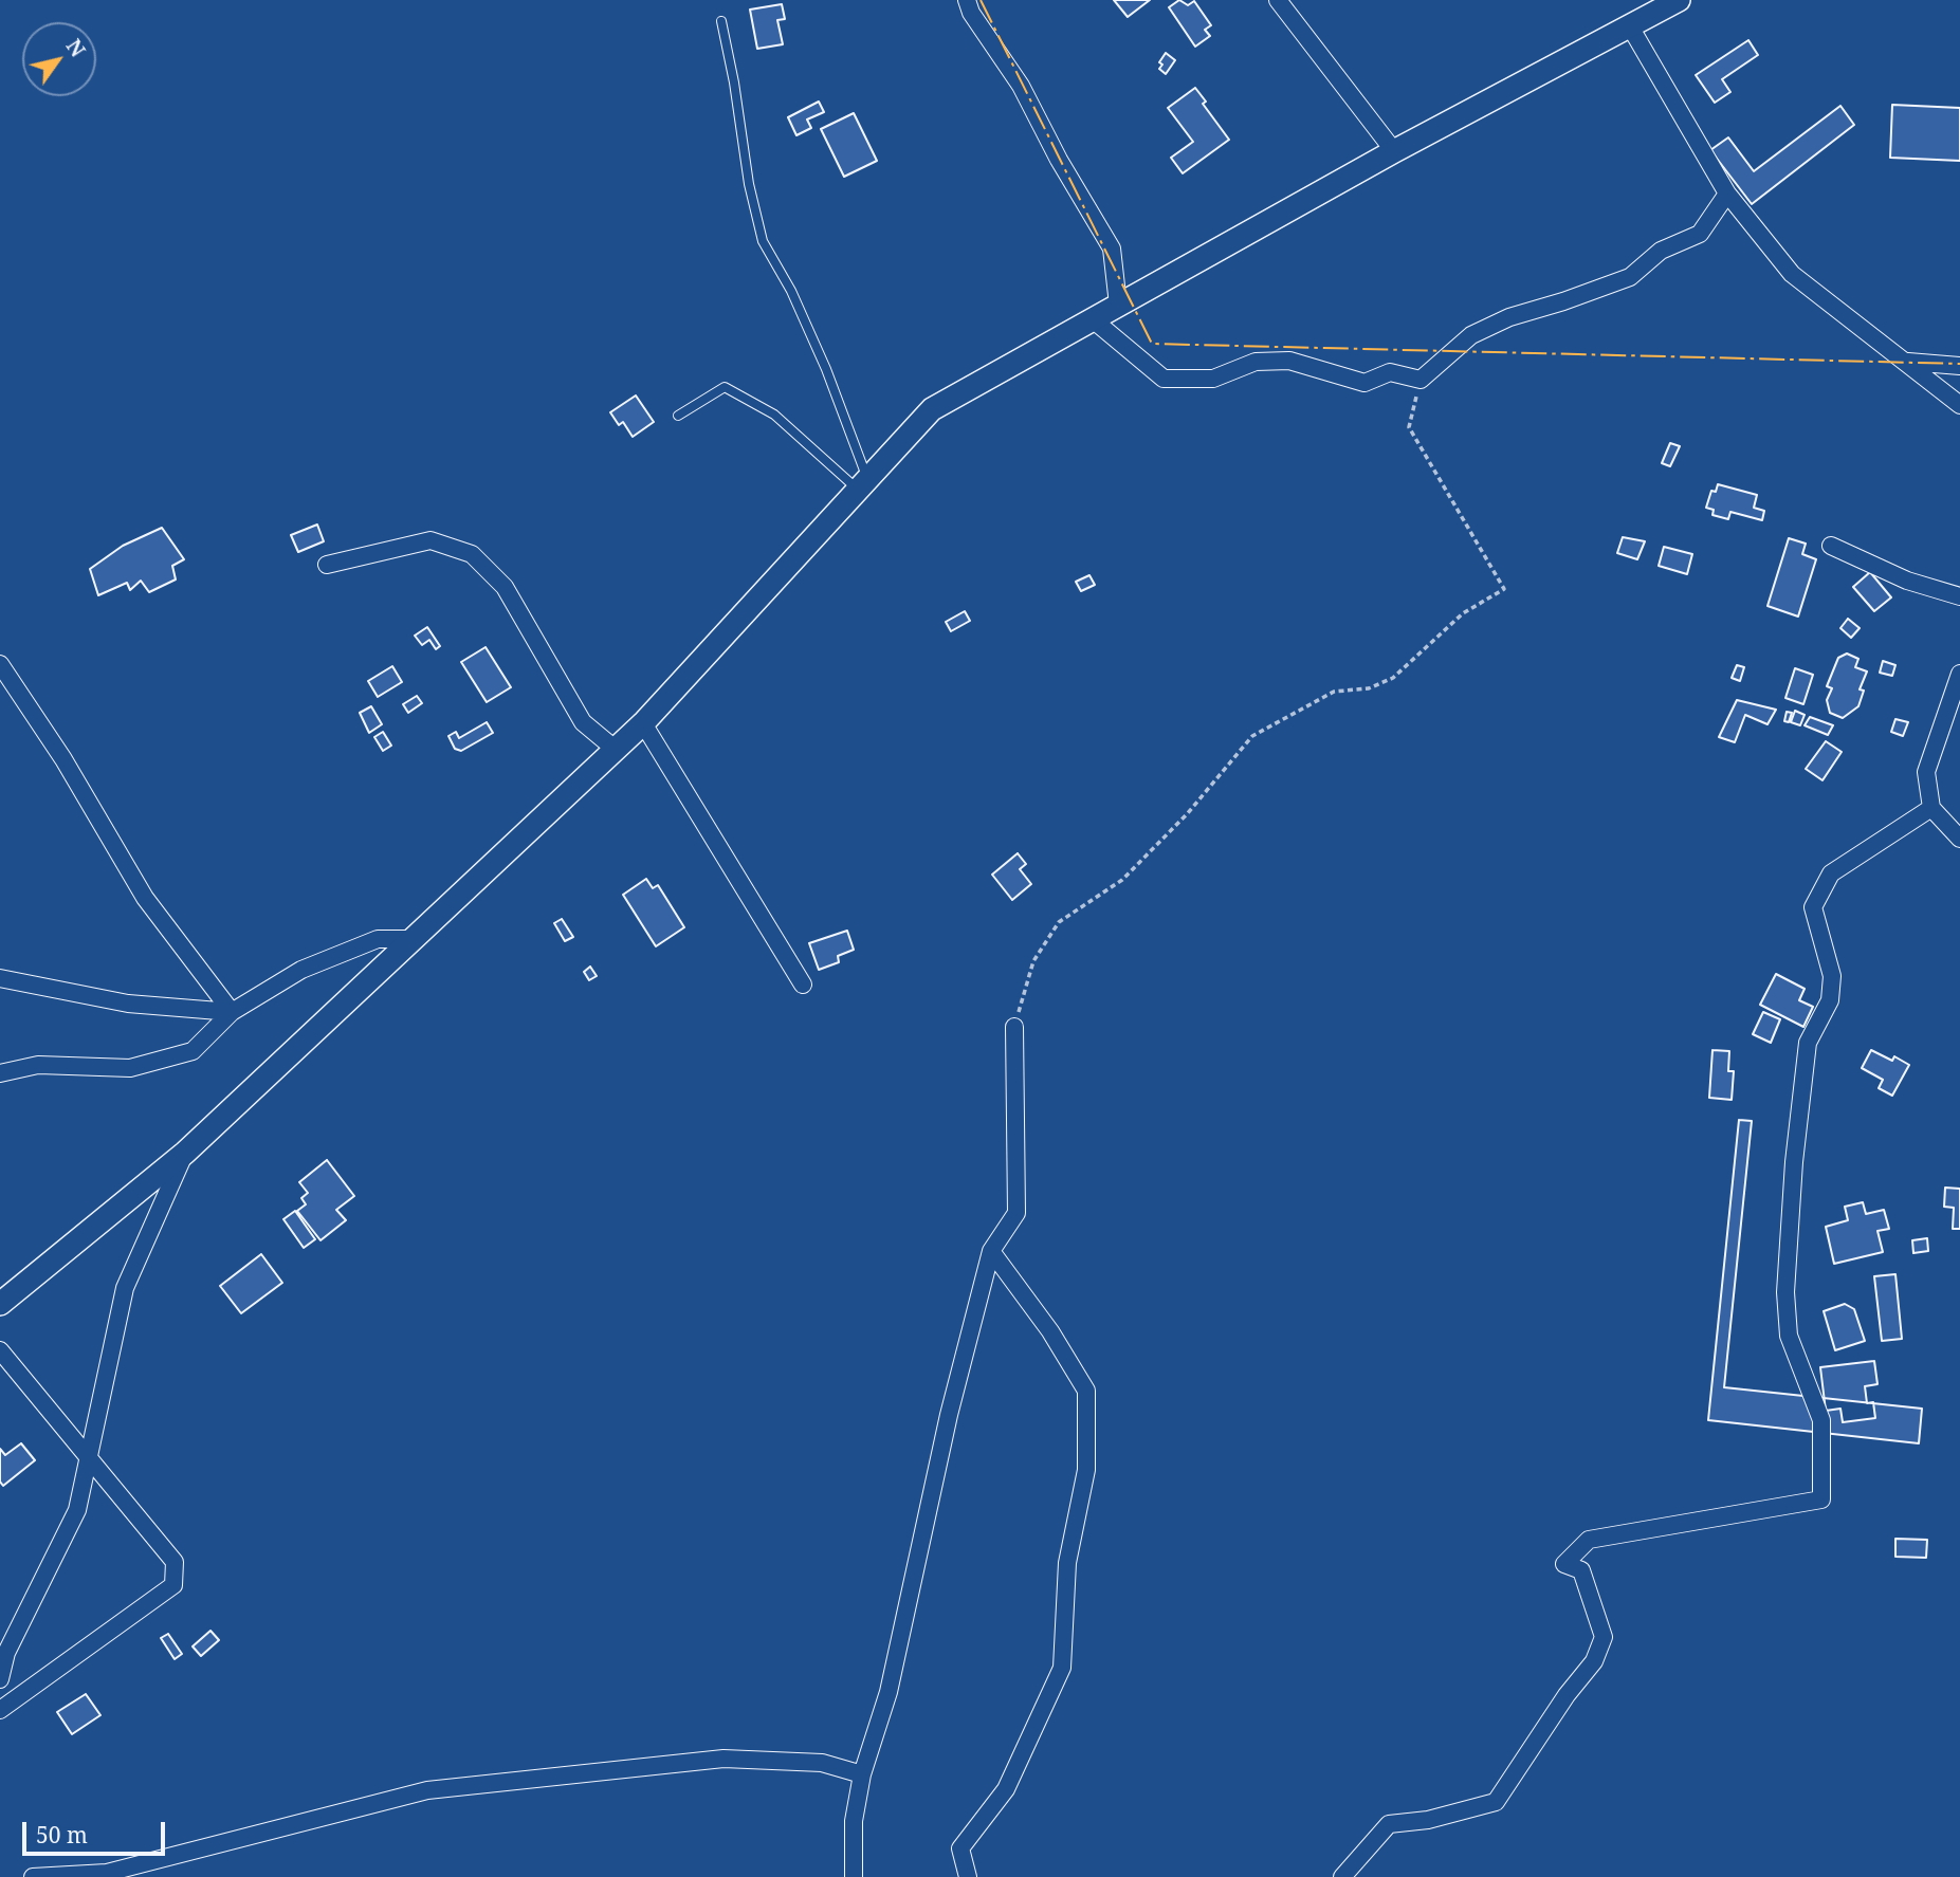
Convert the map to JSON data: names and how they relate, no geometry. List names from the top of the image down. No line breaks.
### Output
{"scale_bar":"50 m","north":"top right"}
